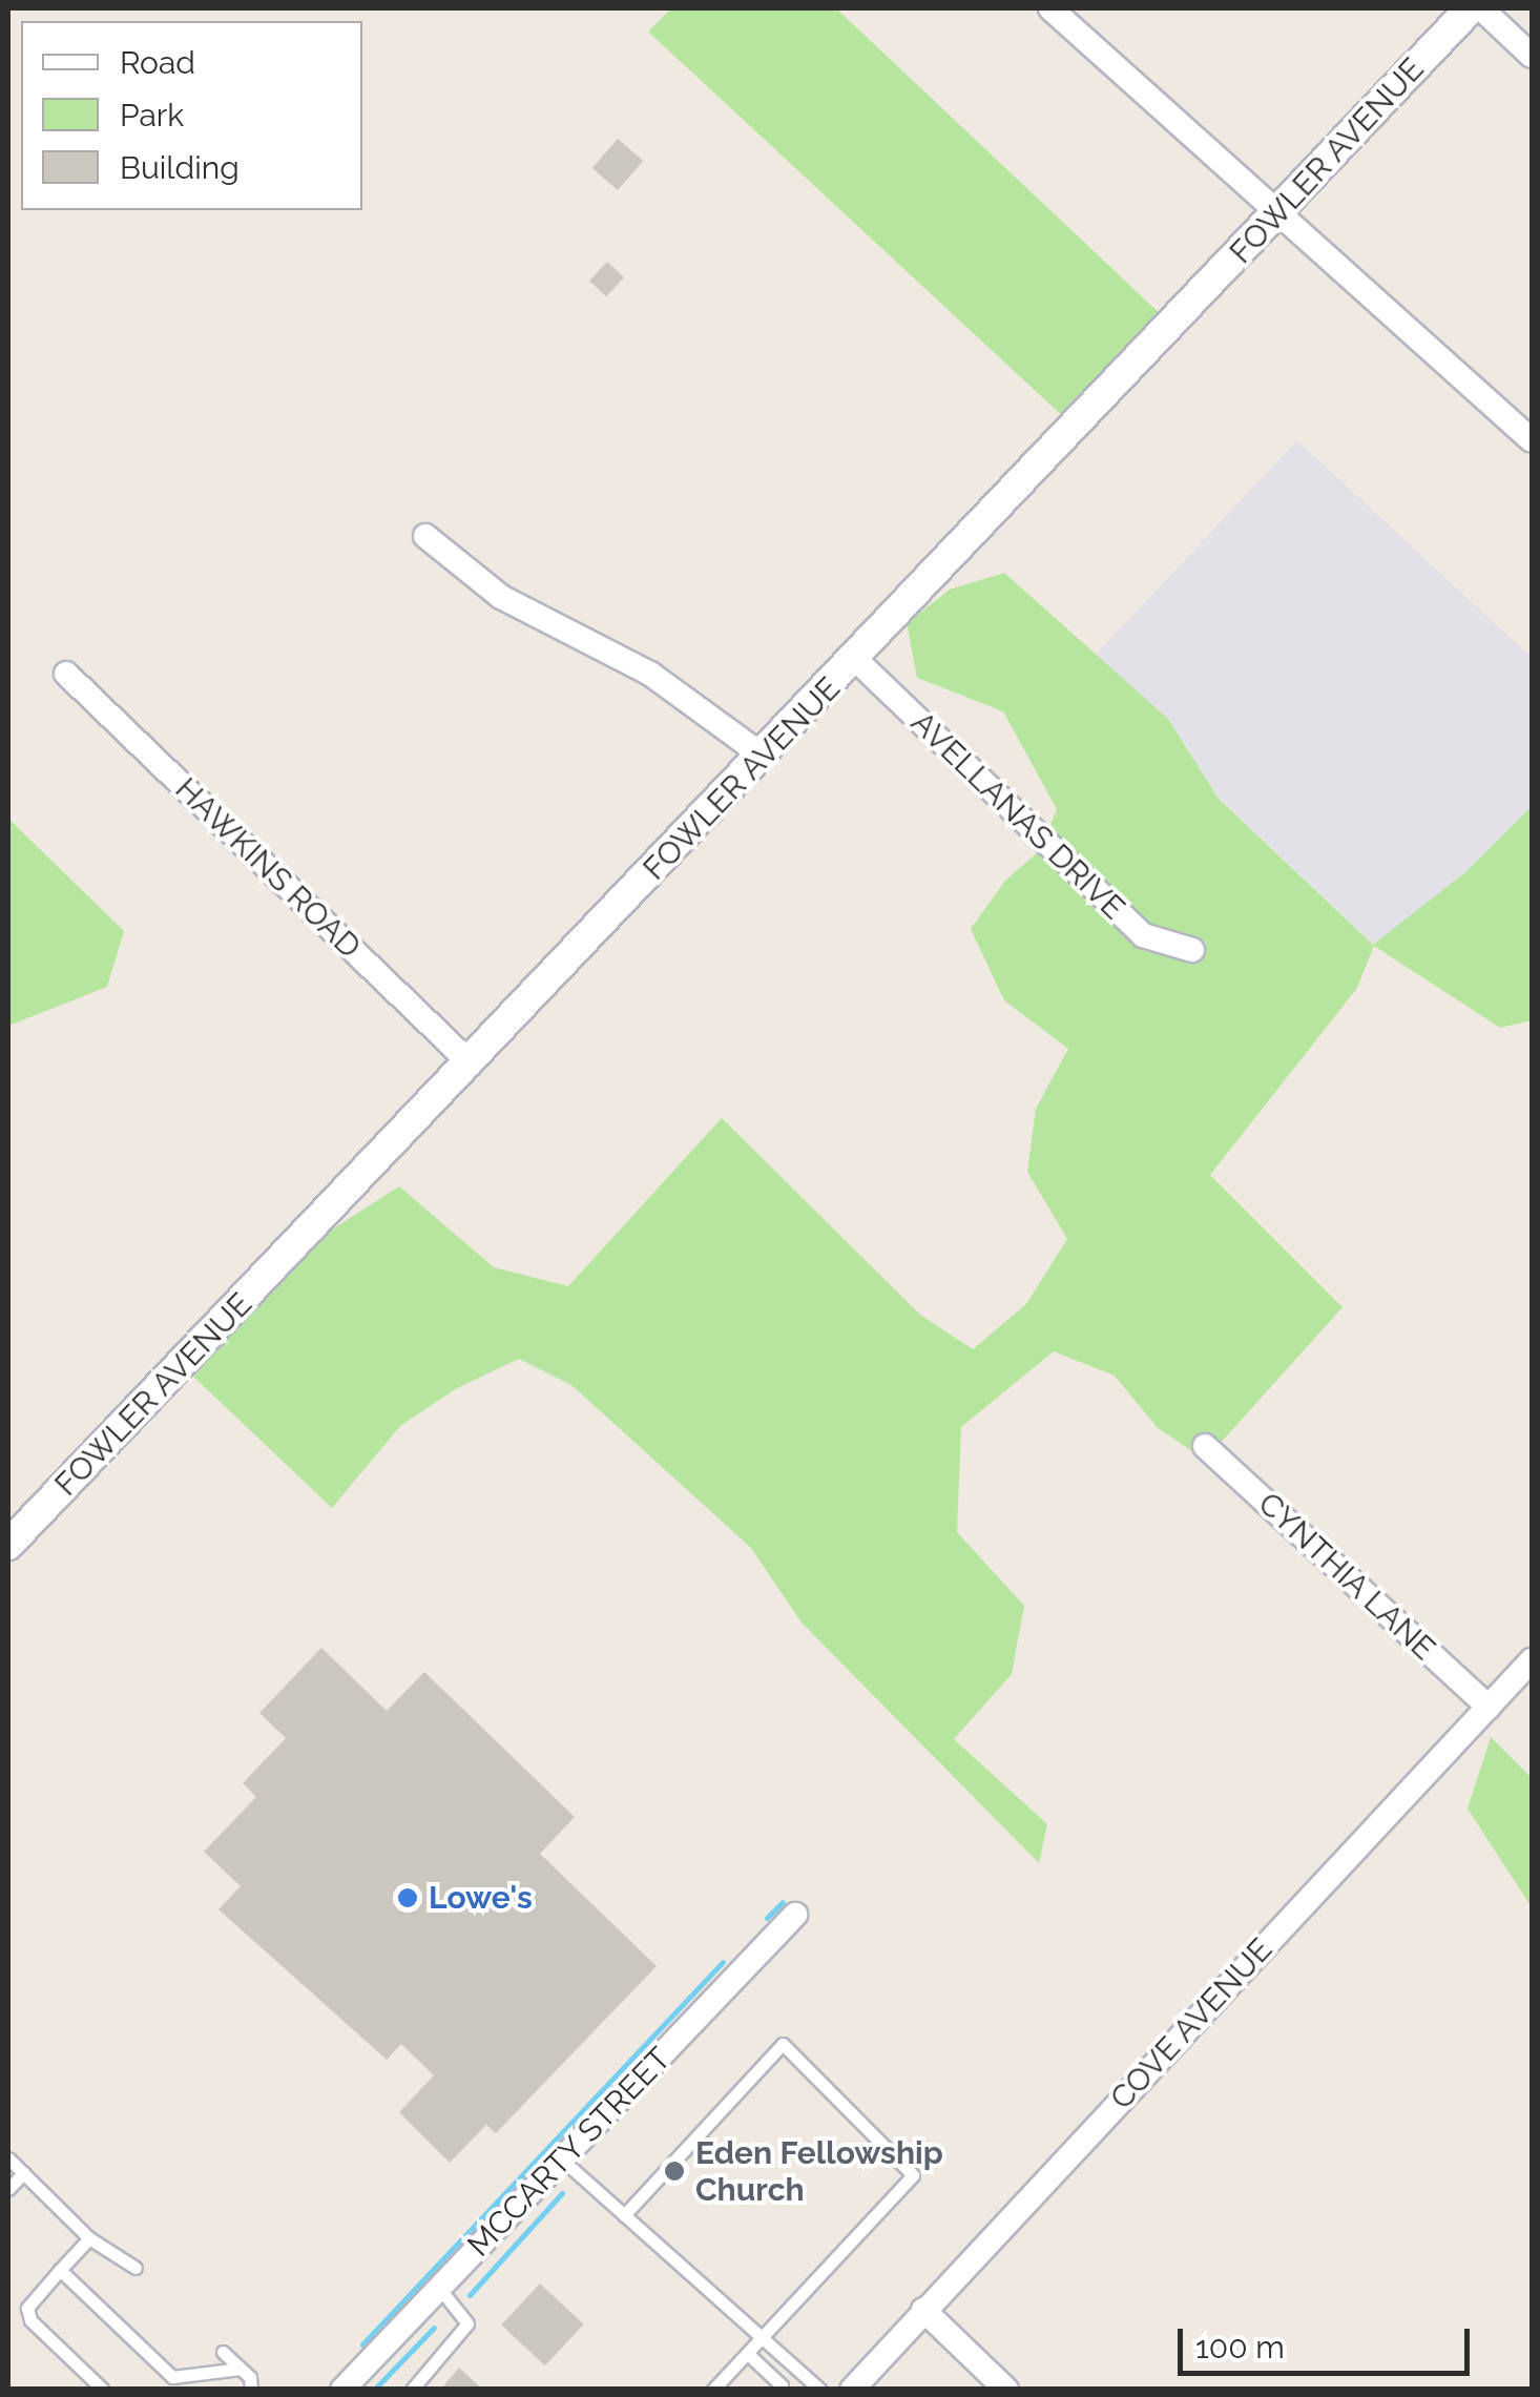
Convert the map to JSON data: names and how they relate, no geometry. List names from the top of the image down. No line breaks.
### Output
{"streets":{"street":["FOWLER AVENUE","AVELLANAS DRIVE","HAWKINS ROAD","CYNTHIA LANE","COVE AVENUE","MCCARTY STREET"]},"crossings":[["FOWLER AVENUE","AVELLANAS DRIVE"],["FOWLER AVENUE","HAWKINS ROAD"],["CYNTHIA LANE","COVE AVENUE"]],"places":["Lowe's","Eden Fellowship Church"],"legend":["Road","Park","Building"],"scale_bar":"100 m"}
